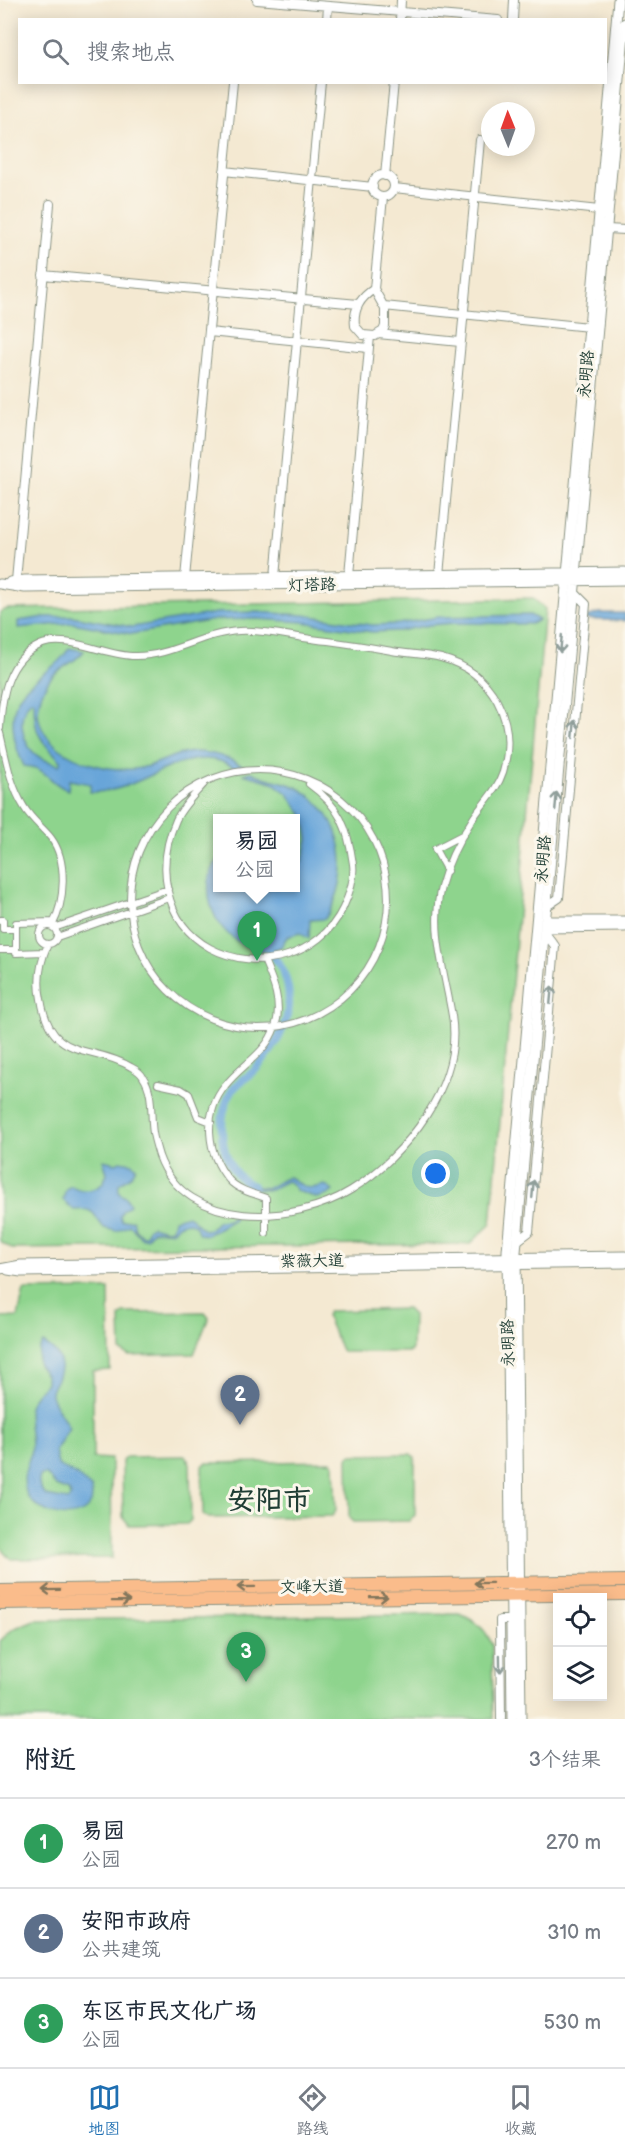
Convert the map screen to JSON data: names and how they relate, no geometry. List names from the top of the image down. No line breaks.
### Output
{"streets":{"main road":["文峰大道"],"street":["永明路","灯塔路","紫薇大道"]},"crossings":[["永明路","灯塔路"],["永明路","紫薇大道"],["永明路","文峰大道"]],"districts":["安阳市"],"north":"top","page":{"search":"搜索地点","popup":["易园","公园"],"pins":["1","2","3"],"heading":["附近","3个结果"],"list":[{"mark":"1","name":"易园","note":"公园","value":"270 m"},{"mark":"2","name":"安阳市政府","note":"公共建筑","value":"310 m"},{"mark":"3","name":"东区市民文化广场","note":"公园","value":"530 m"}],"nav":["地图","路线","收藏"]}}
